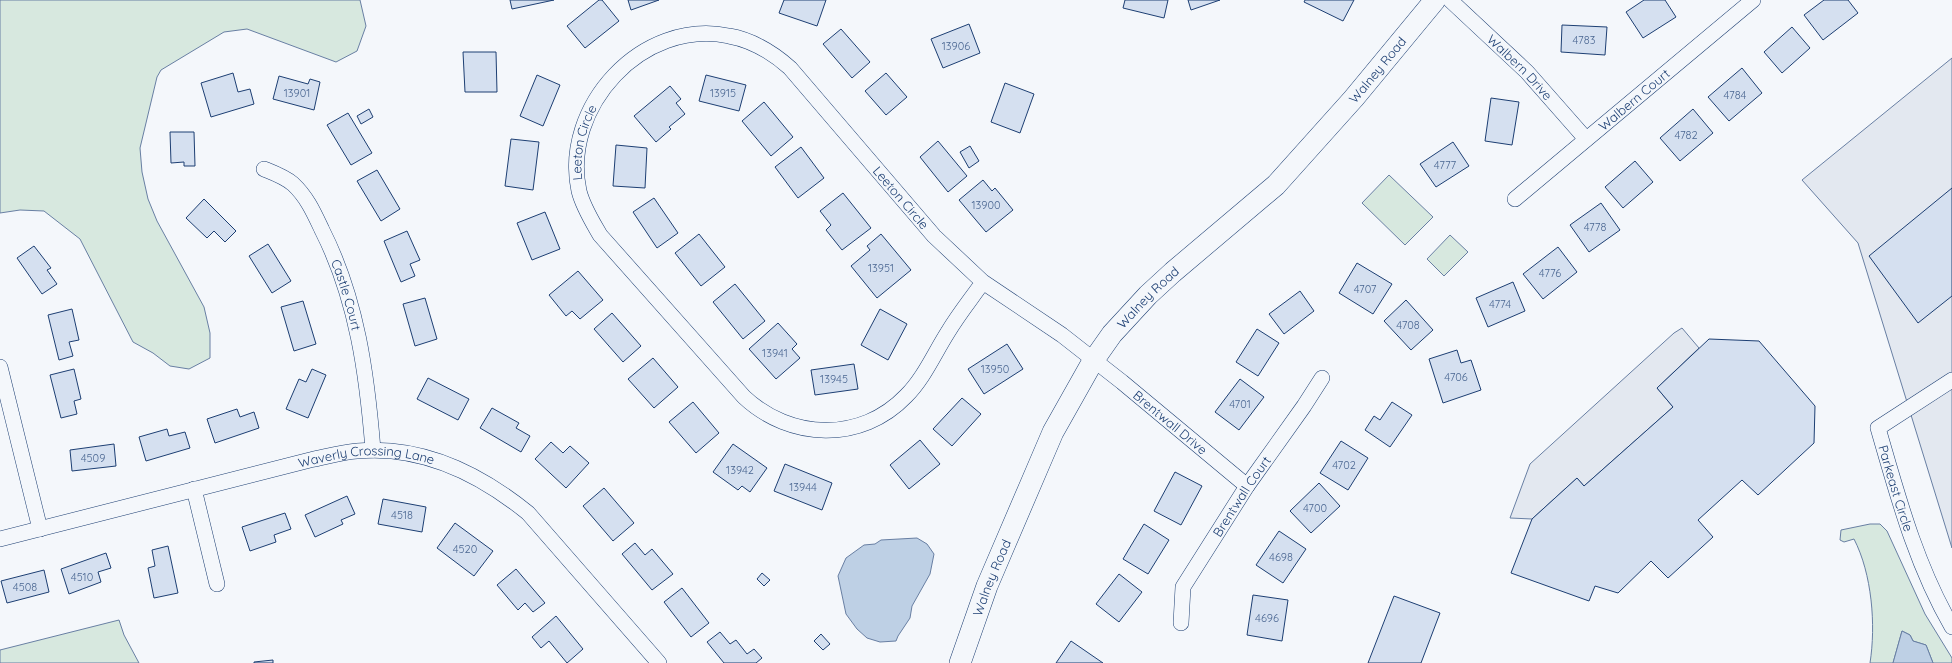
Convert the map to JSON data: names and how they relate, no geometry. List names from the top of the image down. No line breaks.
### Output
{"streets":{"main road":["Walney Road"],"street":["Walbern Drive","Walbern Court","Leeton Circle","Castle Court","Brentwall Drive","Waverly Crossing Lane","Parkeast Circle","Brentwall Court"]},"crossings":[["Walbern Drive","Walbern Court"],["Walney Road","Leeton Circle"],["Walney Road","Brentwall Drive"],["Leeton Circle","Brentwall Drive"],["Castle Court","Waverly Crossing Lane"],["Brentwall Drive","Brentwall Court"]],"house_numbers":["4783","13906","13901","13915","4784","4782","4777","13900","4778","13951","4776","4707","4774","4708","13941","13950","4706","13945","4701","4509","4702","13942","13944","4700","4518","4520","4698","4510","4508","4696"]}
